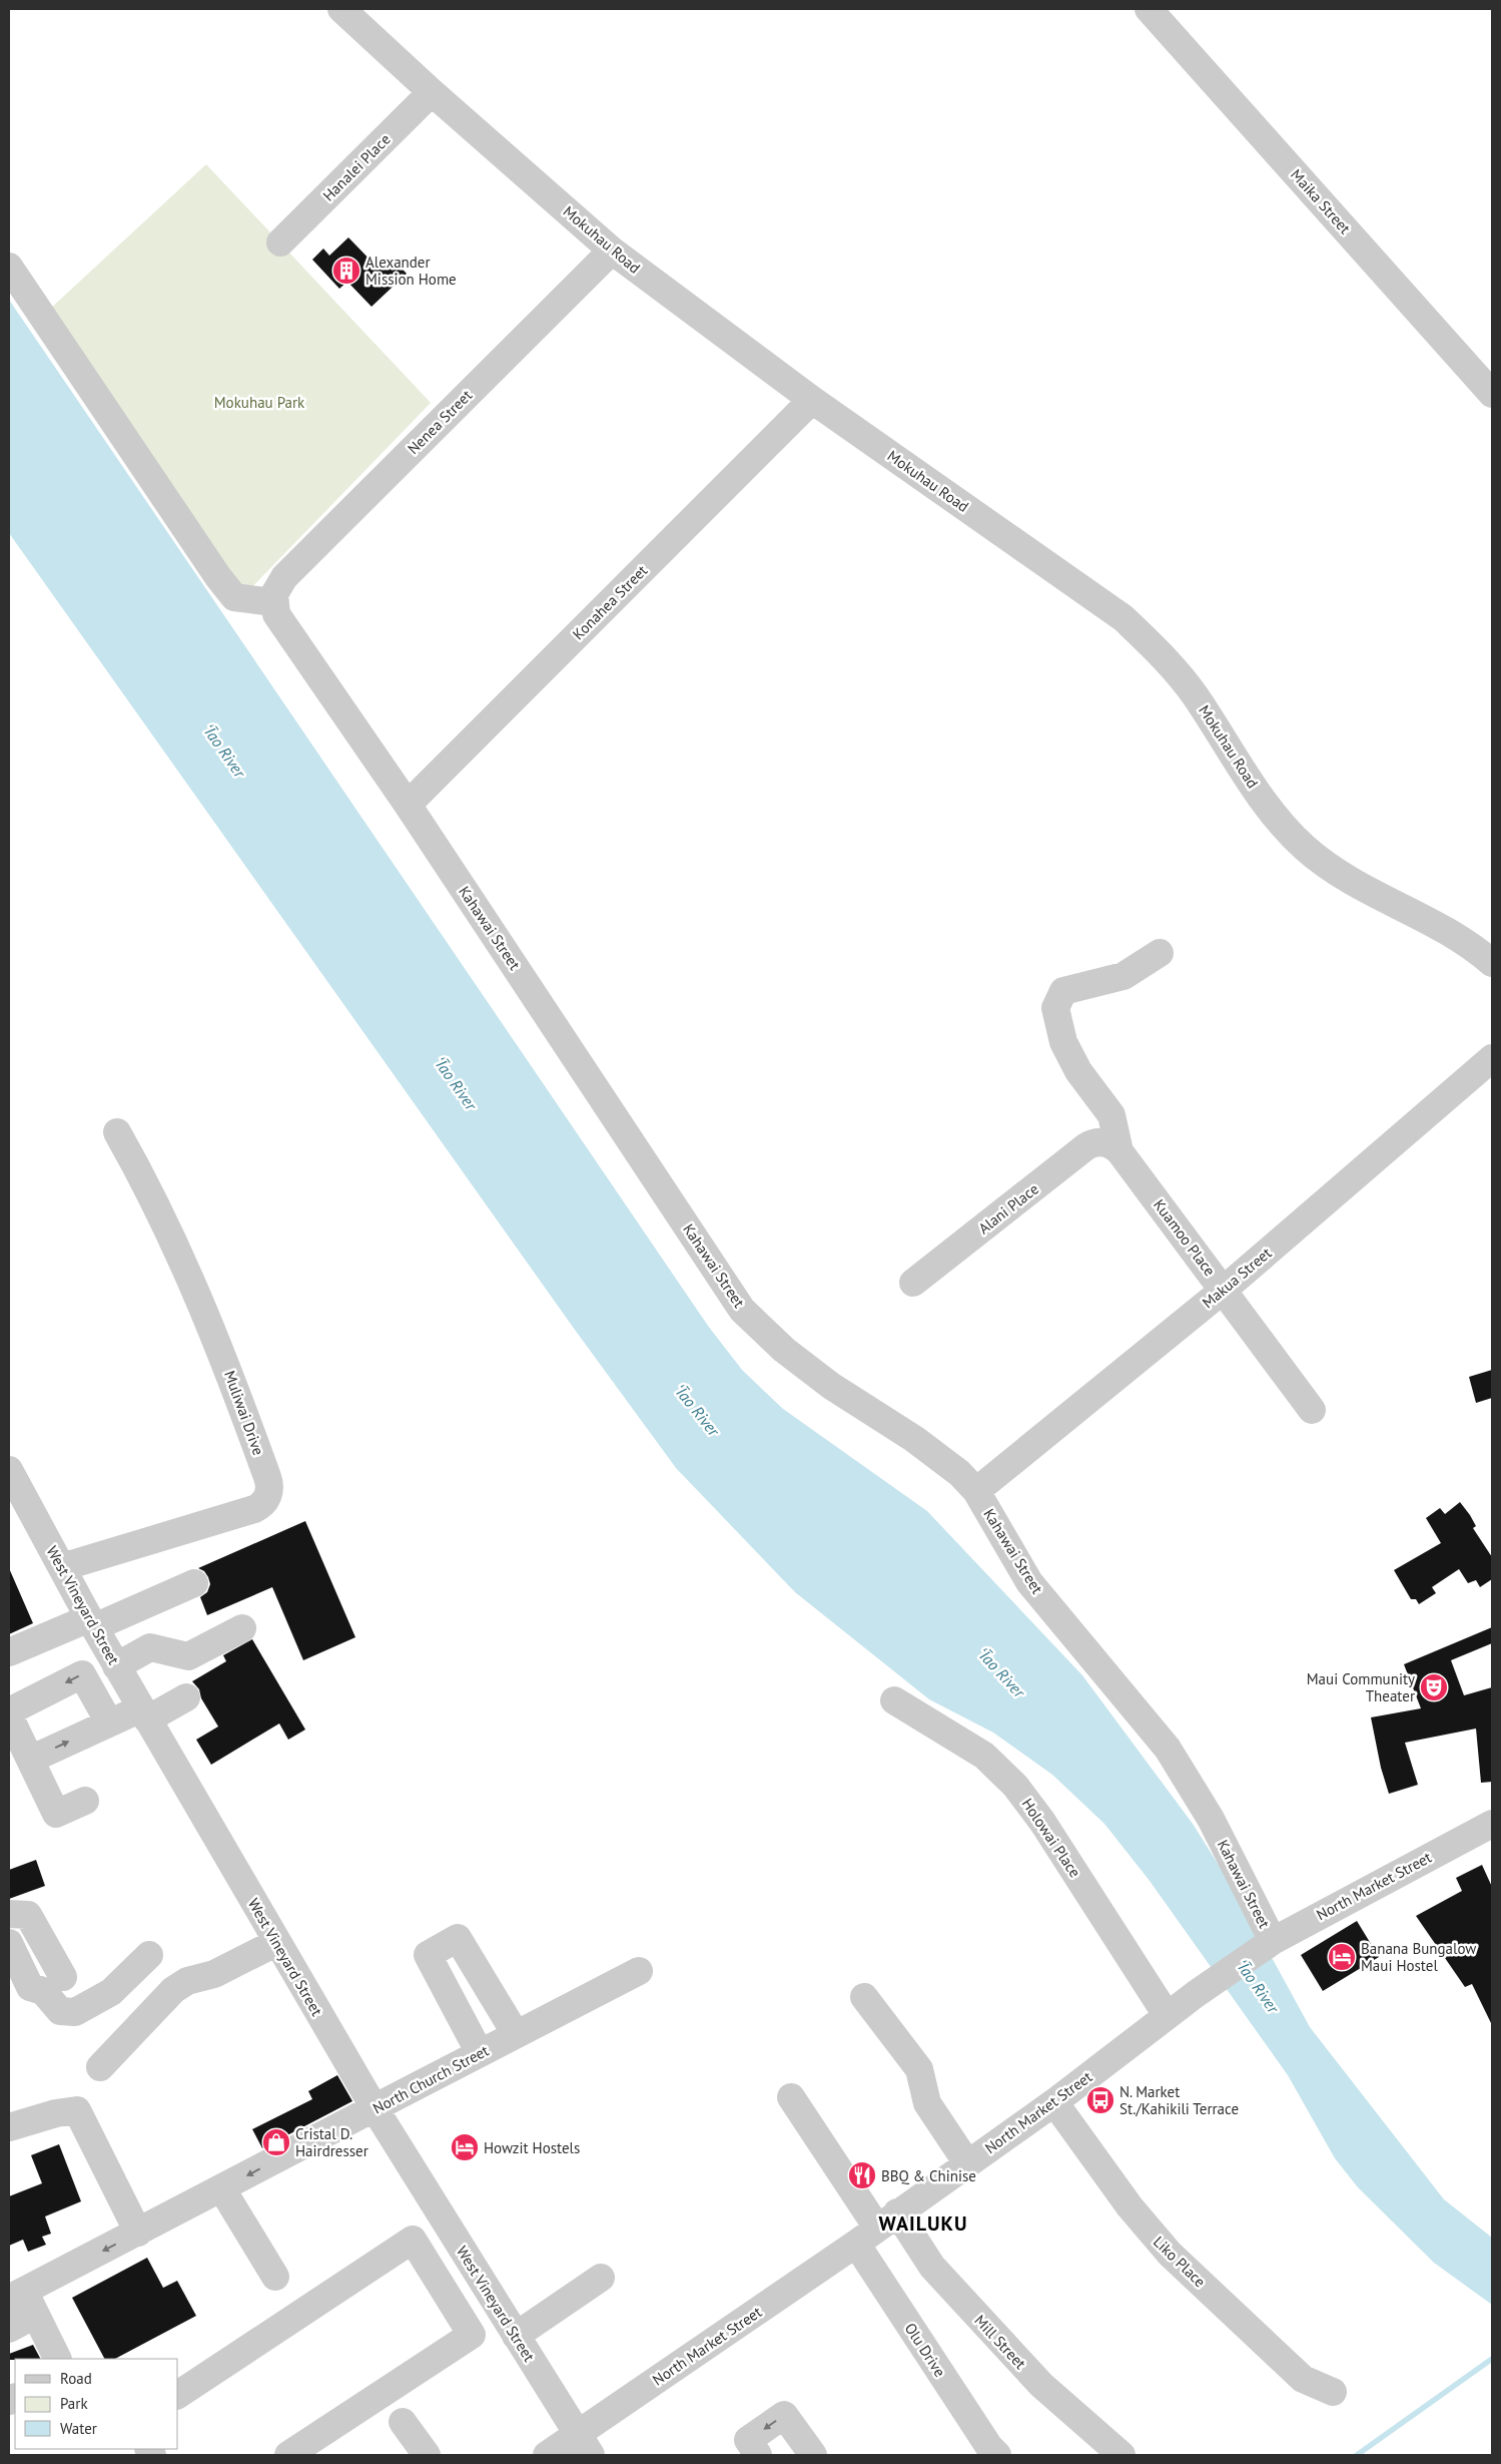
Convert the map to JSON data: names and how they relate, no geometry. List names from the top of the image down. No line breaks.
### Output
{"streets":{"street":["Hanalei Place","Maika Street","Mokuhau Road","Nenea Street","Konahea Street","Kahawai Street","Alani Place","Kuamoo Place","Makua Street","Muliwai Drive","West Vineyard Street","Holowai Place","North Market Street","North Church Street","Liko Place","Mill Street","Olu Drive"]},"crossings":[["Hanalei Place","Mokuhau Road"],["Mokuhau Road","Nenea Street"],["Mokuhau Road","Konahea Street"],["Nenea Street","Kahawai Street"],["Konahea Street","Kahawai Street"],["Kahawai Street","Makua Street"],["Kahawai Street","North Market Street"],["Alani Place","Kuamoo Place"],["Kuamoo Place","Makua Street"],["Muliwai Drive","West Vineyard Street"],["West Vineyard Street","North Market Street"],["West Vineyard Street","North Church Street"],["Holowai Place","North Market Street"],["North Market Street","Liko Place"],["North Market Street","Mill Street"],["North Market Street","Olu Drive"],["Mill Street","Olu Drive"]],"districts":["WAILUKU"],"water":["ʻĪao River"],"parks":["Mokuhau Park"],"places":{"building":["Alexander Mission Home"],"theatre":["Maui Community Theater"],"hotel":["Banana Bungalow Maui Hostel","Howzit Hostels"],"bus stop":["N. Market St./Kahikili Terrace"],"shop":["Cristal D. Hairdresser"],"restaurant":["BBQ & Chinise"]},"legend":["Road","Park","Water"]}
